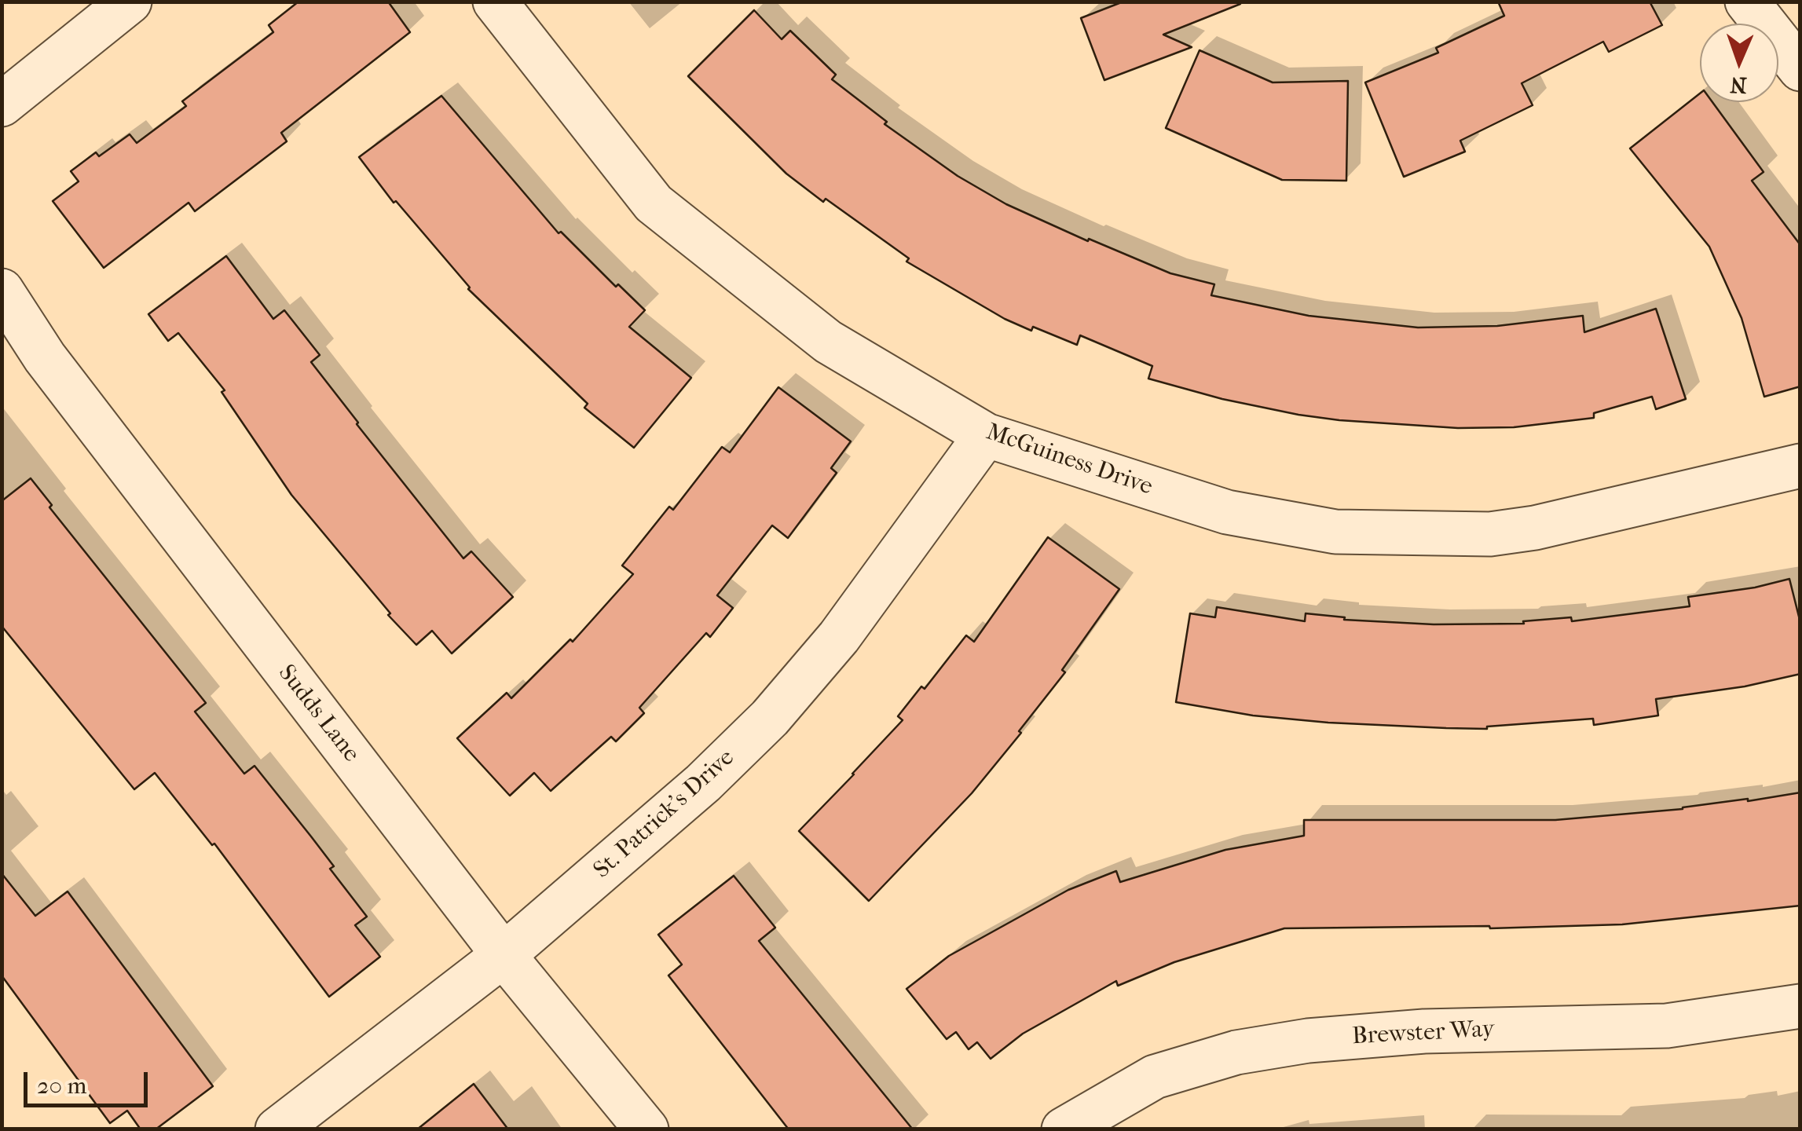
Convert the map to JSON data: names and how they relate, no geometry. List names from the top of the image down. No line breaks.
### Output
{"streets":{"street":["McGuiness Drive","Sudds Lane","St. Patrick's Drive","Brewster Way"]},"crossings":[["McGuiness Drive","St. Patrick's Drive"],["Sudds Lane","St. Patrick's Drive"]],"scale_bar":"20 m","north":"bottom"}
